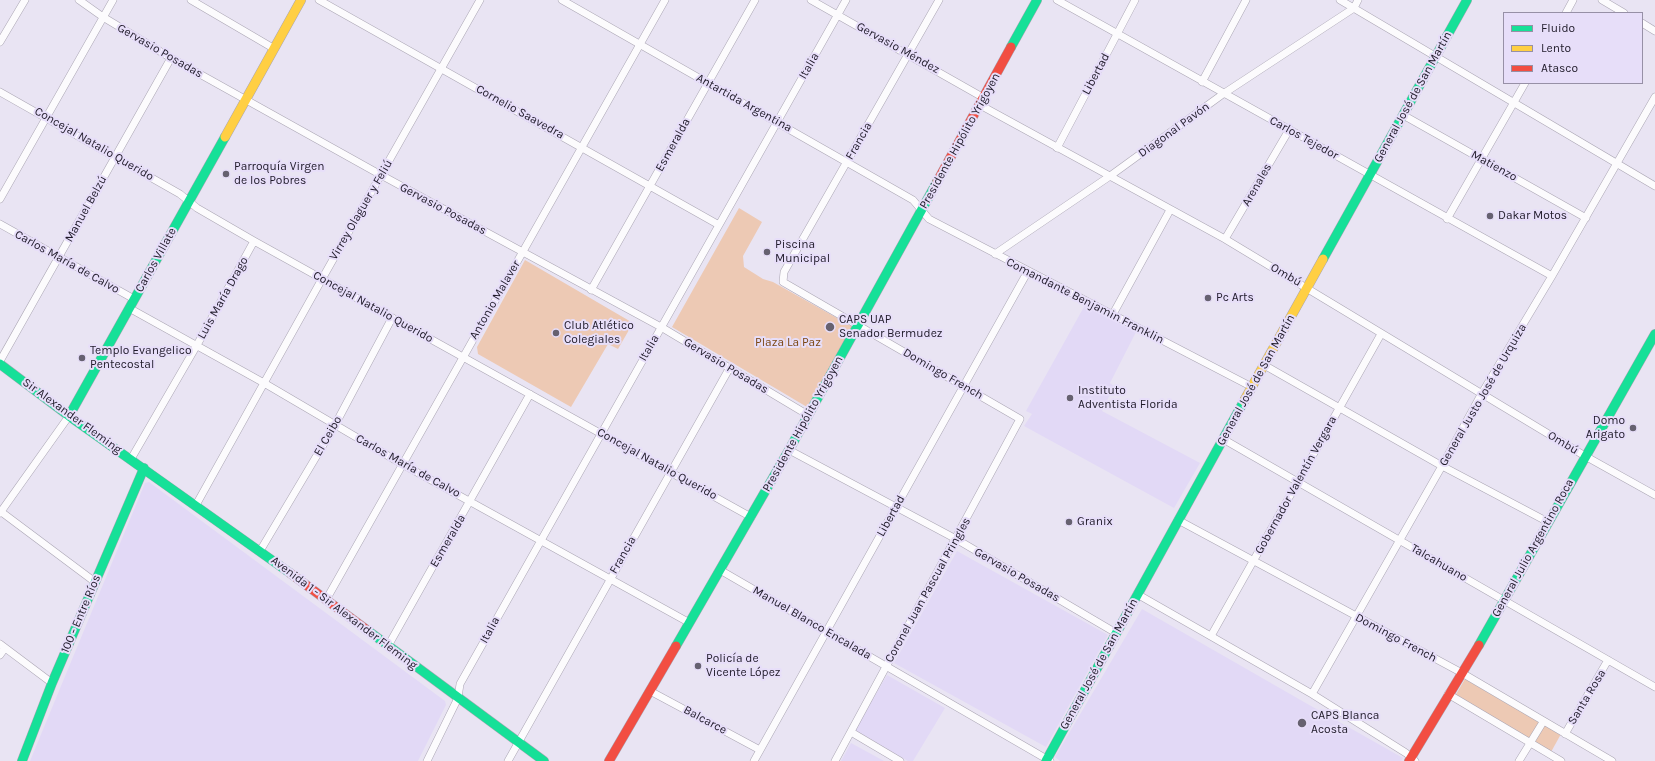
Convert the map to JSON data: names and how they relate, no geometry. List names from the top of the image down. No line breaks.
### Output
{"streets":{"street":["Gervasio Méndez","Gervasio Posadas","Italia","Libertad","General José de San Martín","Antartida Argentina","Cornelio Saavedra","Diagonal Pavón","Carlos Tejedor","Francia","Presidente Hipólito Yrigoyen","Concejal Natalio Querido","Esmeralda","Matienzo","Arenales","Manuel Belzú","Virrey Olaguer y Feliú","Carlos Villate","Carlos María de Calvo","Ombú","Luis María Drago","Antonio Malaver","Comandante Benjamin Franklin","Domingo French","General Justo José de Urquiza","Sir Alexander Fleming","El Ceibo","Gobernador Valentín Vergara","General Julio Argentino Roca","Talcahuano","Coronel Juan Pascual Pringles","Avenida 1 - Sir Alexander Fleming","100 - Entre Ríos","Manuel Blanco Encalada","Santa Rosa","Balcarce"]},"crossings":[["Gervasio Méndez","Italia"],["Gervasio Méndez","Francia"],["Gervasio Méndez","Presidente Hipólito Yrigoyen"],["Gervasio Méndez","Ombú"],["Gervasio Posadas","Italia"],["Gervasio Posadas","Libertad"],["Gervasio Posadas","General José de San Martín"],["Gervasio Posadas","Francia"],["Gervasio Posadas","Presidente Hipólito Yrigoyen"],["Gervasio Posadas","Esmeralda"],["Gervasio Posadas","Manuel Belzú"],["Gervasio Posadas","Virrey Olaguer y Feliú"],["Gervasio Posadas","Carlos Villate"],["Gervasio Posadas","Antonio Malaver"],["Gervasio Posadas","Coronel Juan Pascual Pringles"],["Italia","Antartida Argentina"],["Italia","Cornelio Saavedra"],["Italia","Concejal Natalio Querido"],["Italia","Carlos María de Calvo"],["Italia","Avenida 1 - Sir Alexander Fleming"],["Libertad","Carlos Tejedor"],["Libertad","Ombú"],["Libertad","Comandante Benjamin Franklin"],["Libertad","Domingo French"],["Libertad","Manuel Blanco Encalada"],["Libertad","Balcarce"],["General José de San Martín","Carlos Tejedor"],["General José de San Martín","Matienzo"],["General José de San Martín","Ombú"],["General José de San Martín","Comandante Benjamin Franklin"],["General José de San Martín","Domingo French"],["General José de San Martín","Talcahuano"],["General José de San Martín","Manuel Blanco Encalada"],["Antartida Argentina","Francia"],["Antartida Argentina","Presidente Hipólito Yrigoyen"],["Antartida Argentina","Esmeralda"],["Antartida Argentina","Antonio Malaver"],["Antartida Argentina","Comandante Benjamin Franklin"],["Cornelio Saavedra","Esmeralda"],["Cornelio Saavedra","Virrey Olaguer y Feliú"],["Cornelio Saavedra","Antonio Malaver"],["Diagonal Pavón","Carlos Tejedor"],["Diagonal Pavón","Ombú"],["Diagonal Pavón","Comandante Benjamin Franklin"],["Carlos Tejedor","Arenales"],["Carlos Tejedor","General Justo José de Urquiza"],["Francia","Concejal Natalio Querido"],["Francia","Carlos María de Calvo"],["Francia","Domingo French"],["Francia","Avenida 1 - Sir Alexander Fleming"],["Presidente Hipólito Yrigoyen","Concejal Natalio Querido"],["Presidente Hipólito Yrigoyen","Carlos María de Calvo"],["Presidente Hipólito Yrigoyen","Ombú"],["Presidente Hipólito Yrigoyen","Comandante Benjamin Franklin"],["Presidente Hipólito Yrigoyen","Domingo French"],["Presidente Hipólito Yrigoyen","Manuel Blanco Encalada"],["Presidente Hipólito Yrigoyen","Balcarce"],["Concejal Natalio Querido","Esmeralda"],["Concejal Natalio Querido","Manuel Belzú"],["Concejal Natalio Querido","Virrey Olaguer y Feliú"],["Concejal Natalio Querido","Carlos Villate"],["Concejal Natalio Querido","Luis María Drago"],["Concejal Natalio Querido","Antonio Malaver"],["Concejal Natalio Querido","El Ceibo"],["Esmeralda","Carlos María de Calvo"],["Esmeralda","Avenida 1 - Sir Alexander Fleming"],["Matienzo","General Justo José de Urquiza"],["Arenales","Ombú"],["Manuel Belzú","Carlos María de Calvo"],["Virrey Olaguer y Feliú","Carlos María de Calvo"],["Virrey Olaguer y Feliú","Avenida 1 - Sir Alexander Fleming"],["Carlos Villate","Carlos María de Calvo"],["Carlos Villate","Sir Alexander Fleming"],["Carlos María de Calvo","Luis María Drago"],["Carlos María de Calvo","Antonio Malaver"],["Carlos María de Calvo","El Ceibo"],["Ombú","General Justo José de Urquiza"],["Ombú","Gobernador Valentín Vergara"],["Ombú","General Julio Argentino Roca"],["Luis María Drago","Sir Alexander Fleming"],["Antonio Malaver","Avenida 1 - Sir Alexander Fleming"],["Domingo French","General Justo José de Urquiza"],["Domingo French","Gobernador Valentín Vergara"],["Domingo French","General Julio Argentino Roca"],["Domingo French","Coronel Juan Pascual Pringles"],["Domingo French","Santa Rosa"],["General Justo José de Urquiza","Talcahuano"],["Sir Alexander Fleming","Avenida 1 - Sir Alexander Fleming"],["Sir Alexander Fleming","100 - Entre Ríos"],["El Ceibo","Avenida 1 - Sir Alexander Fleming"],["Gobernador Valentín Vergara","Talcahuano"],["General Julio Argentino Roca","Talcahuano"],["Talcahuano","Santa Rosa"],["Coronel Juan Pascual Pringles","Manuel Blanco Encalada"],["Avenida 1 - Sir Alexander Fleming","100 - Entre Ríos"]],"parks":["Plaza La Paz"],"places":["Parroquía Virgen de los Pobres","Dakar Motos","Piscina Municipal","Pc Arts","CAPS UAP Senador Bermudez","Club Atlético Colegiales","Templo Evangelico Pentecostal","Instituto Adventista Florida","Domo Arigato","Granix","Policía de Vicente López","CAPS Blanca Acosta"],"legend":["Fluido","Lento","Atasco"]}
